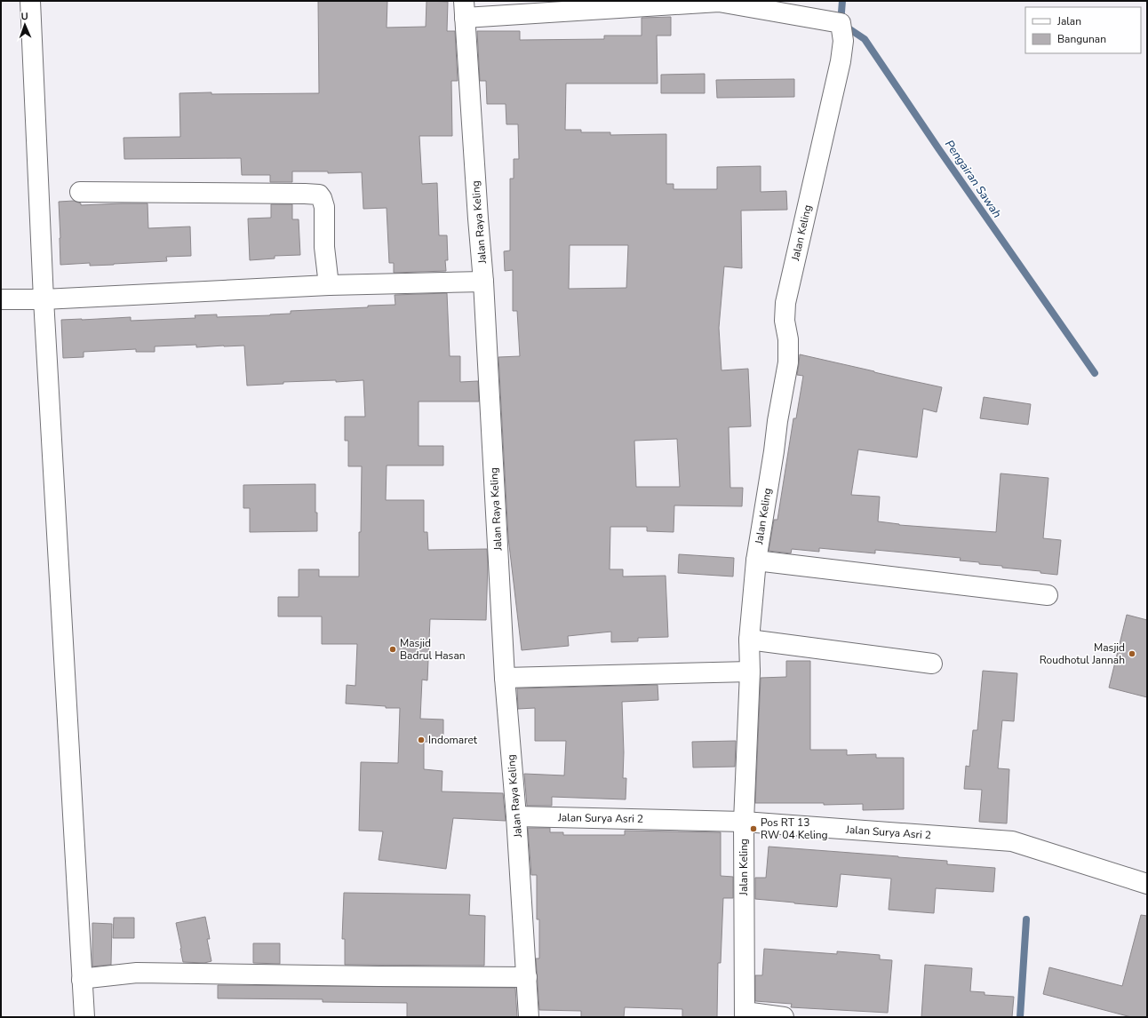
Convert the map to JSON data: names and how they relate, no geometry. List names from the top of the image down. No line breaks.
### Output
{"streets":{"street":["Jalan Raya Keling","Jalan Keling","Jalan Surya Asri 2"]},"crossings":[["Jalan Raya Keling","Jalan Surya Asri 2"],["Jalan Keling","Jalan Surya Asri 2"]],"water":["Pengairan Sawah"],"places":["Masjid Badrul Hasan","Masjid Roudhotul Jannah","Indomaret","Pos RT 13 RW 04 Keling"],"legend":["Jalan","Bangunan"],"north":"top"}
